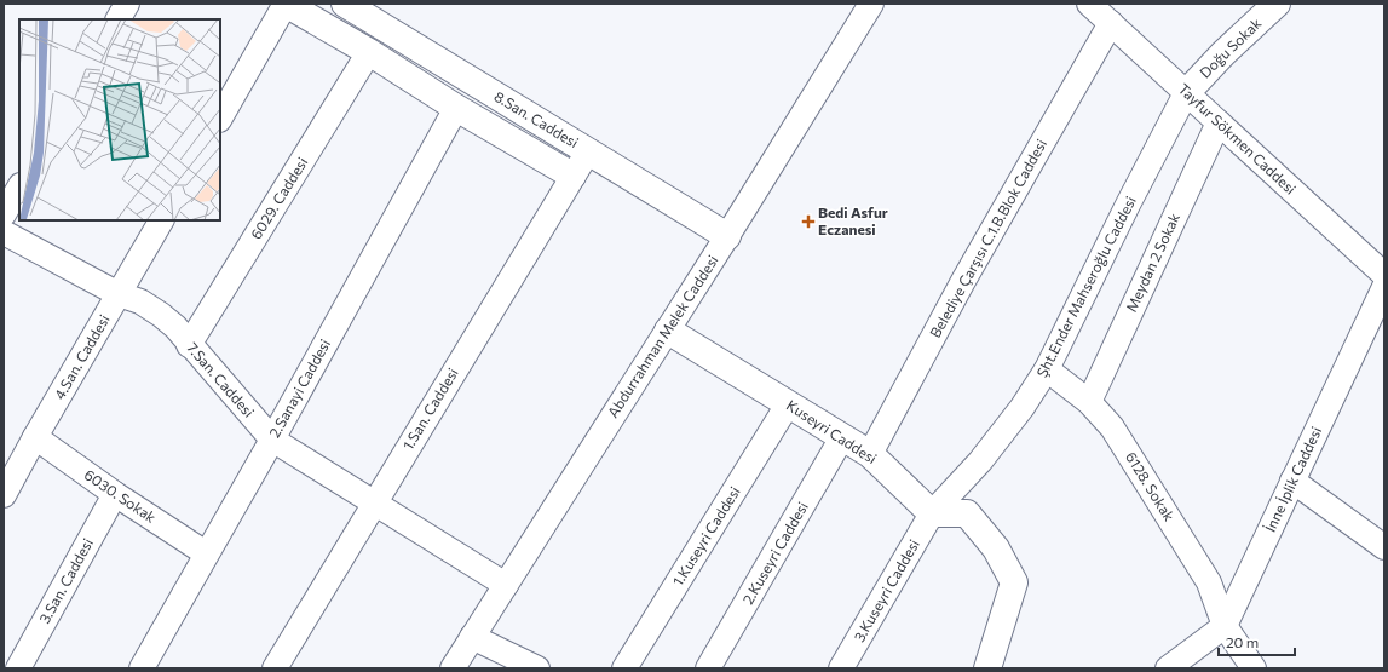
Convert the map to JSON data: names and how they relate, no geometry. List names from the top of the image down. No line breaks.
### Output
{"streets":{"street":["Doğu Sokak","8.San. Caddesi","Tayfur Sökmen Caddesi","6029. Caddesi","Belediye Çarşısı C.1.B.Blok Caddesi","Meydan 2 Sokak","Şht.Ender Mahseroğlu Caddesi","Abdurrahman Melek Caddesi","4.San. Caddesi","7.San. Caddesi","2.Sanayi Caddesi","1.San. Caddesi","Kuseyri Caddesi","İnne İplik Caddesi","6128. Sokak","6030. Sokak","1.Kuseyri Caddesi","2.Kuseyri Caddesi","3.San. Caddesi","3.Kuseyri Caddesi"]},"crossings":[["Doğu Sokak","Tayfur Sökmen Caddesi"],["Doğu Sokak","Şht.Ender Mahseroğlu Caddesi"],["8.San. Caddesi","6029. Caddesi"],["8.San. Caddesi","Abdurrahman Melek Caddesi"],["8.San. Caddesi","2.Sanayi Caddesi"],["8.San. Caddesi","1.San. Caddesi"],["Tayfur Sökmen Caddesi","Belediye Çarşısı C.1.B.Blok Caddesi"],["Tayfur Sökmen Caddesi","Meydan 2 Sokak"],["Tayfur Sökmen Caddesi","Şht.Ender Mahseroğlu Caddesi"],["6029. Caddesi","7.San. Caddesi"],["Belediye Çarşısı C.1.B.Blok Caddesi","Kuseyri Caddesi"],["Meydan 2 Sokak","6128. Sokak"],["Şht.Ender Mahseroğlu Caddesi","Kuseyri Caddesi"],["Şht.Ender Mahseroğlu Caddesi","6128. Sokak"],["Şht.Ender Mahseroğlu Caddesi","3.Kuseyri Caddesi"],["Abdurrahman Melek Caddesi","7.San. Caddesi"],["Abdurrahman Melek Caddesi","Kuseyri Caddesi"],["4.San. Caddesi","7.San. Caddesi"],["4.San. Caddesi","6030. Sokak"],["7.San. Caddesi","2.Sanayi Caddesi"],["7.San. Caddesi","1.San. Caddesi"],["2.Sanayi Caddesi","6030. Sokak"],["Kuseyri Caddesi","1.Kuseyri Caddesi"],["Kuseyri Caddesi","2.Kuseyri Caddesi"],["Kuseyri Caddesi","3.Kuseyri Caddesi"],["İnne İplik Caddesi","6128. Sokak"],["6030. Sokak","3.San. Caddesi"]],"places":{"health":["Bedi Asfur Eczanesi"]},"scale_bar":"20 m"}
